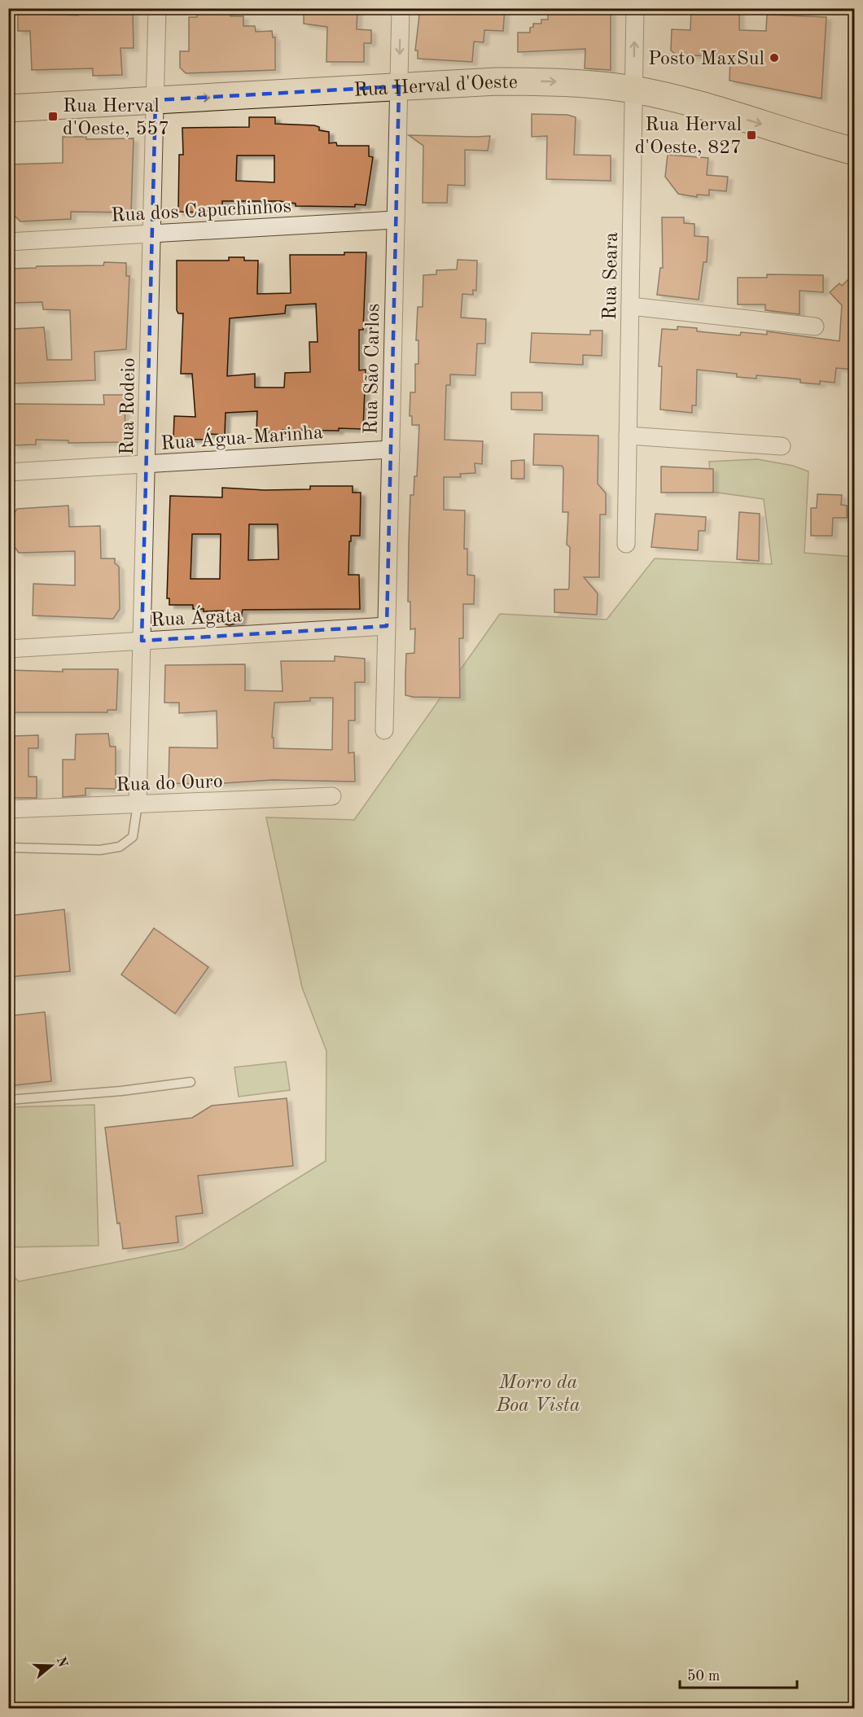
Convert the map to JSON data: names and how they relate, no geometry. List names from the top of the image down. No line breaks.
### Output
{"streets":{"main road":["Rua Herval d'Oeste"],"street":["Rua dos Capuchinhos","Rua Seara","Rua São Carlos","Rua Rodeio","Rua Água-Marinha","Rua Ágata","Rua do Ouro"]},"crossings":[["Rua Herval d'Oeste","Rua Seara"],["Rua Herval d'Oeste","Rua São Carlos"],["Rua Herval d'Oeste","Rua Rodeio"],["Rua dos Capuchinhos","Rua São Carlos"],["Rua dos Capuchinhos","Rua Rodeio"],["Rua São Carlos","Rua Água-Marinha"],["Rua São Carlos","Rua Ágata"],["Rua Rodeio","Rua Água-Marinha"],["Rua Rodeio","Rua Ágata"],["Rua Rodeio","Rua do Ouro"]],"one_way":["Rua Herval d'Oeste"],"parks":["Morro da Boa Vista"],"places":{"other":["Posto MaxSul"],"transit":["Rua Herval d'Oeste, 557","Rua Herval d'Oeste, 827"]},"scale_bar":"50 m","north":"right"}
